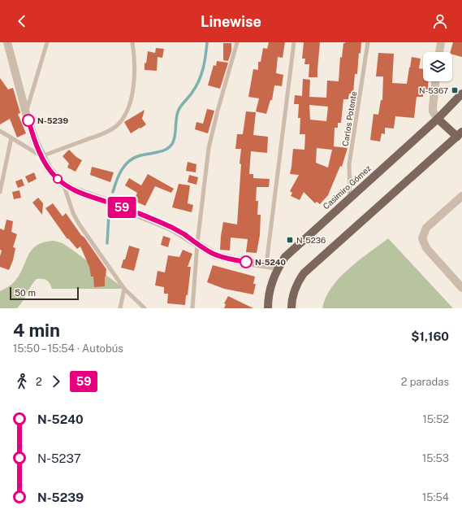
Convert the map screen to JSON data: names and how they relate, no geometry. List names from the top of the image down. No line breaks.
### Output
{"streets":{"main road":["Casimiro Gómez"],"lane":["Carlos Potente"]},"crossings":[["Carlos Potente","Casimiro Gómez"]],"places":{"transit":["N-5367","N-5236"],"other":["N-5239","N-5240"]},"lines":["bus line 59"],"scale_bar":"50 m","page":{"header":"Linewise","on_map":"59","scale":"50 m","heading":["4 min","15:50 – 15:54 · Autobús","$1,160"],"legs":["2","59","2 paradas"],"list":[{"name":"N-5240","value":"15:52"},{"name":"N-5237","value":"15:53"},{"name":"N-5239","value":"15:54"}]}}
